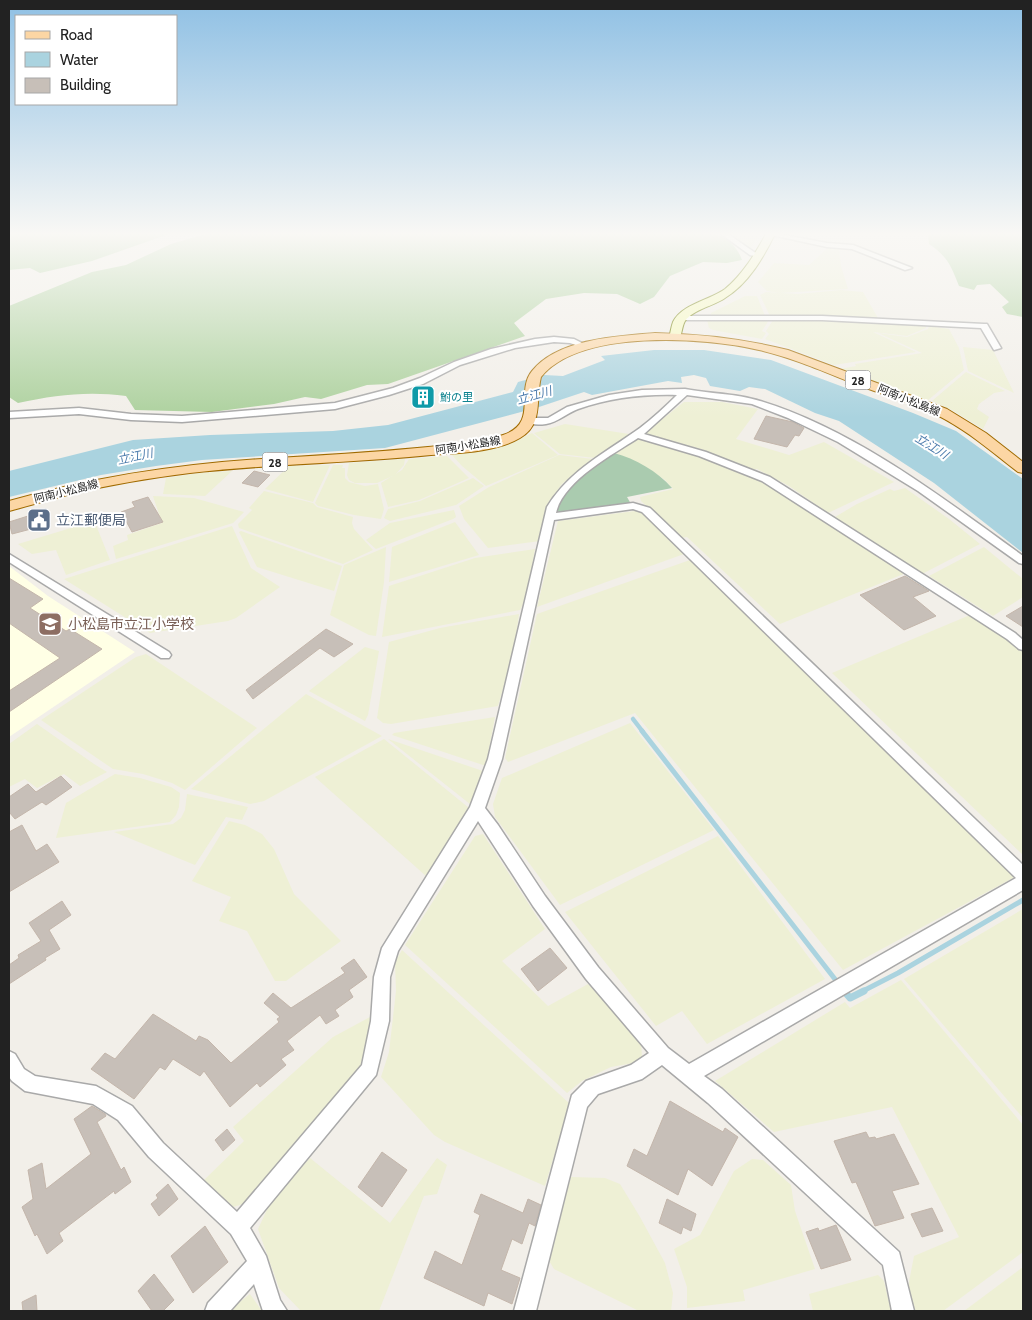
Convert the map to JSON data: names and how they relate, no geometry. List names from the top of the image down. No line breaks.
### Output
{"streets":{"main road":["28","阿南小松島線"]},"water":["立江川"],"places":{"building":["鮒の里"],"public building":["立江郵便局"],"school or university":["小松島市立江小学校"]},"legend":["Road","Water","Building"]}
